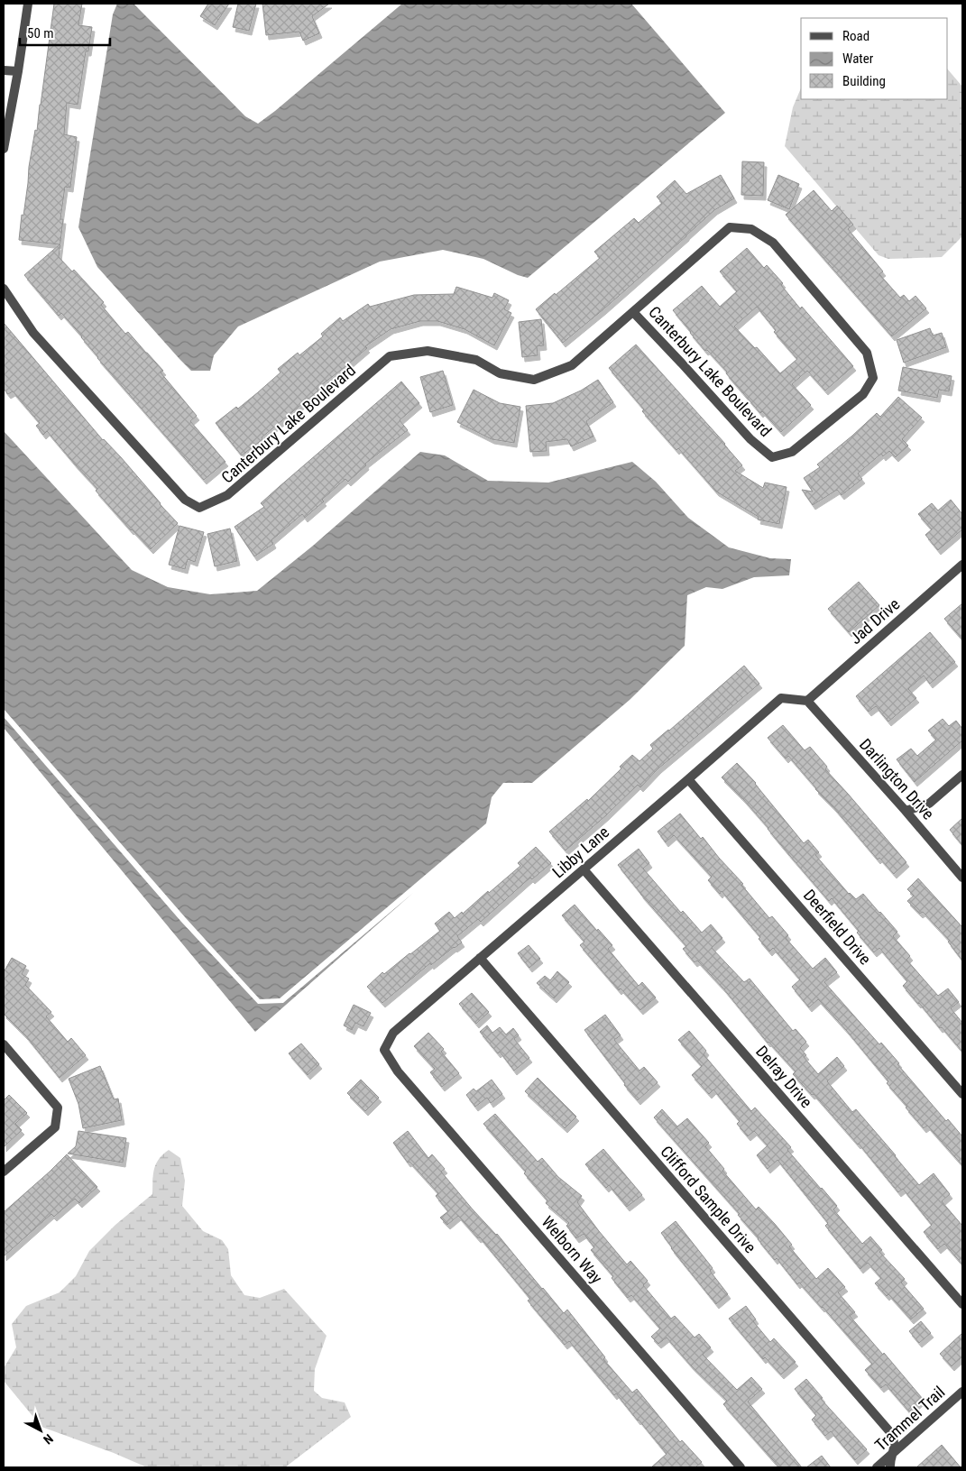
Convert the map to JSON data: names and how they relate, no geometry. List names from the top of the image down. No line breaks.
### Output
{"streets":{"street":["Canterbury Lake Boulevard","Jad Drive","Darlington Drive","Libby Lane","Deerfield Drive","Delray Drive","Clifford Sample Drive","Welborn Way","Trammel Trail"]},"crossings":[["Jad Drive","Darlington Drive"],["Jad Drive","Libby Lane"],["Darlington Drive","Libby Lane"],["Libby Lane","Deerfield Drive"],["Libby Lane","Delray Drive"],["Libby Lane","Clifford Sample Drive"],["Libby Lane","Welborn Way"],["Clifford Sample Drive","Trammel Trail"]],"legend":["Road","Water","Building"],"scale_bar":"50 m","north":"bottom right"}
